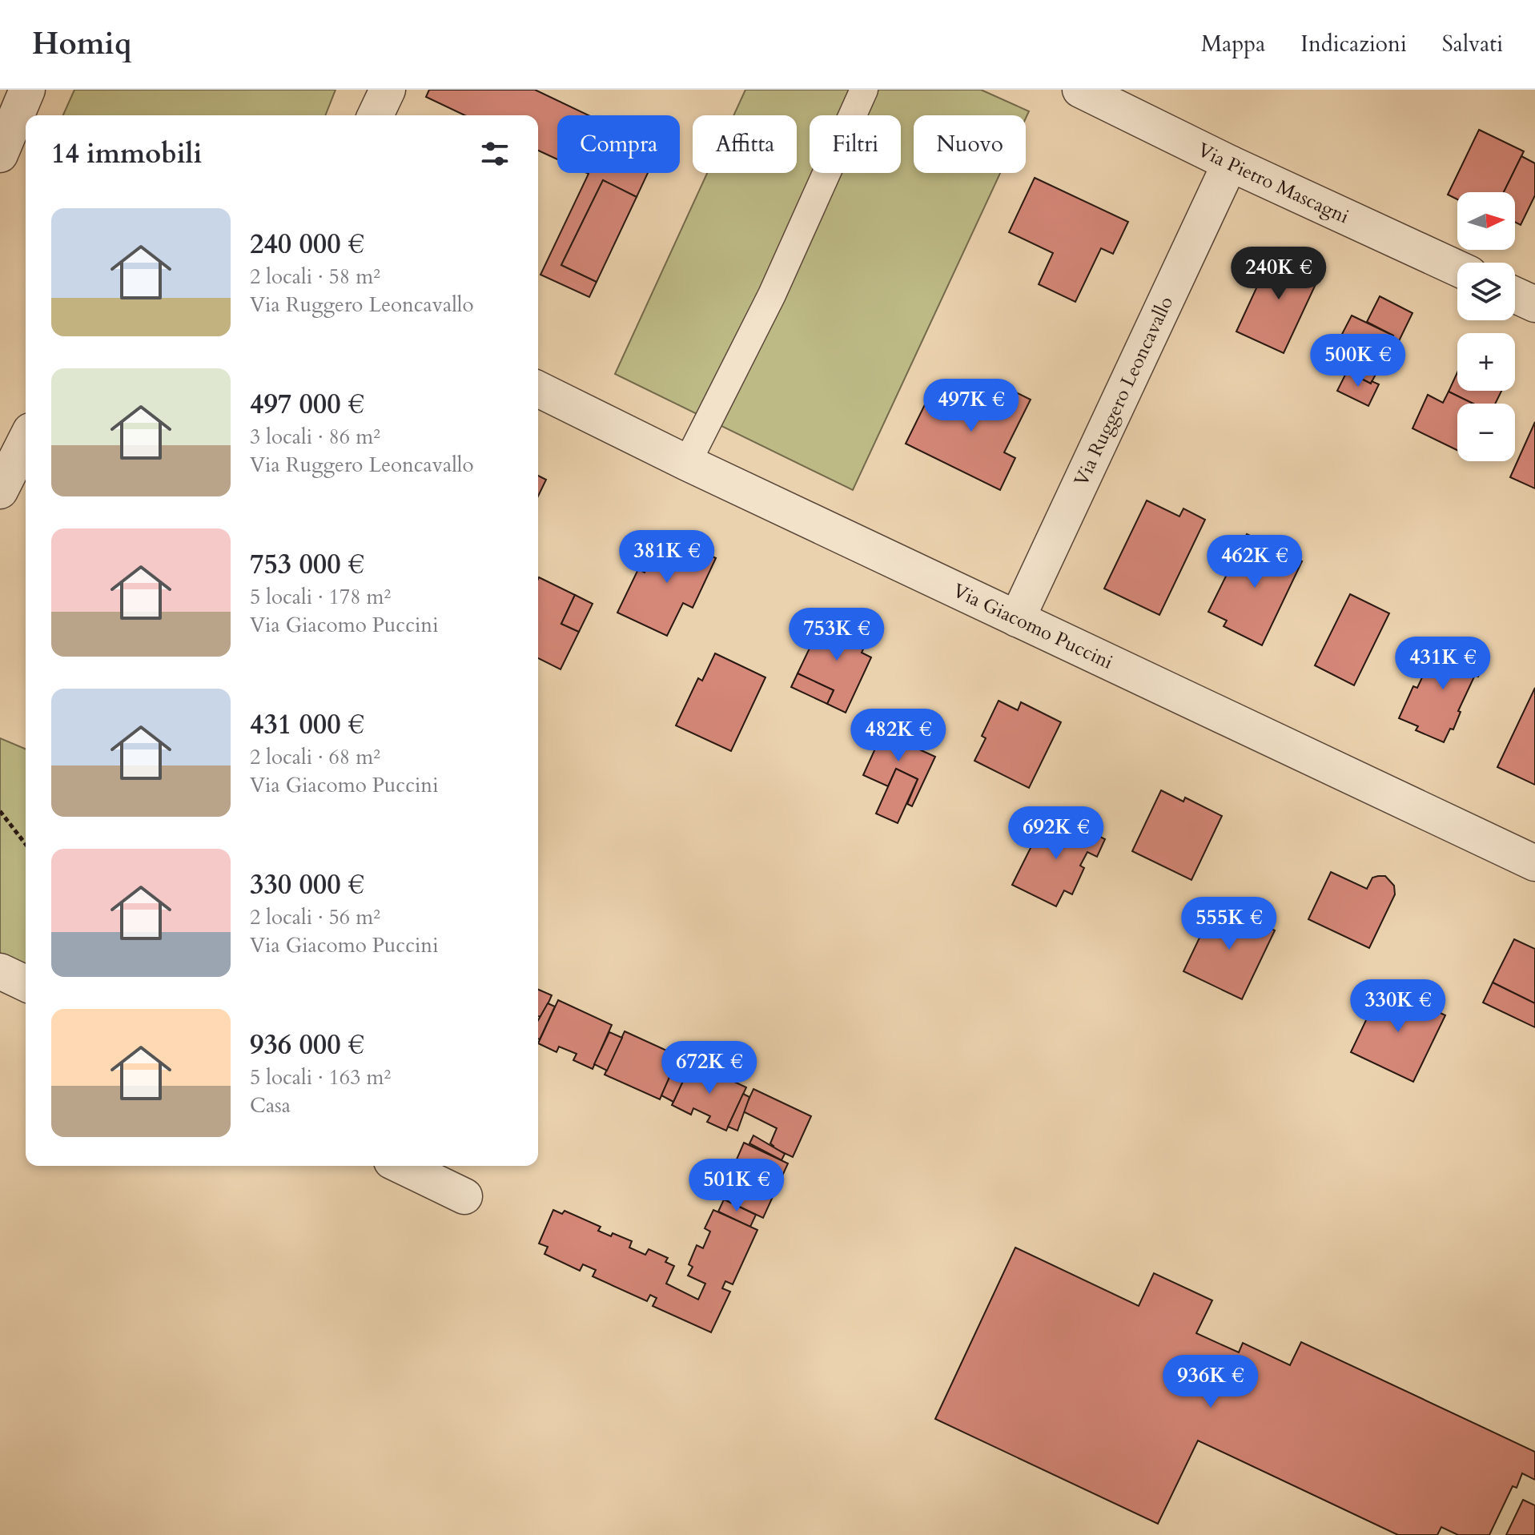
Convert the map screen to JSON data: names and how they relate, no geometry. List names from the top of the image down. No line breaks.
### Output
{"streets":{"street":["Via Pietro Mascagni","Via Ruggero Leoncavallo","Via Giacomo Puccini"]},"crossings":[["Via Pietro Mascagni","Via Ruggero Leoncavallo"],["Via Ruggero Leoncavallo","Via Giacomo Puccini"]],"north":"right","page":{"header":"Homiq","nav":["Mappa","Indicazioni","Salvati"],"chip":["Compra","Affitta","Filtri","Nuovo"],"heading":"14 immobili","map_buttons":["+","−"],"list":[{"name":"240 000 €","note":"2 locali · 58 m² · Via Ruggero Leoncavallo"},{"name":"497 000 €","note":"3 locali · 86 m² · Via Ruggero Leoncavallo"},{"name":"753 000 €","note":"5 locali · 178 m² · Via Giacomo Puccini"},{"name":"431 000 €","note":"2 locali · 68 m² · Via Giacomo Puccini"},{"name":"330 000 €","note":"2 locali · 56 m² · Via Giacomo Puccini"},{"name":"936 000 €","note":"5 locali · 163 m² · Casa"}],"price":["240K €","500K €","497K €","381K €","462K €","753K €","431K €","482K €","692K €","555K €","330K €","672K €","501K €","936K €"]}}
